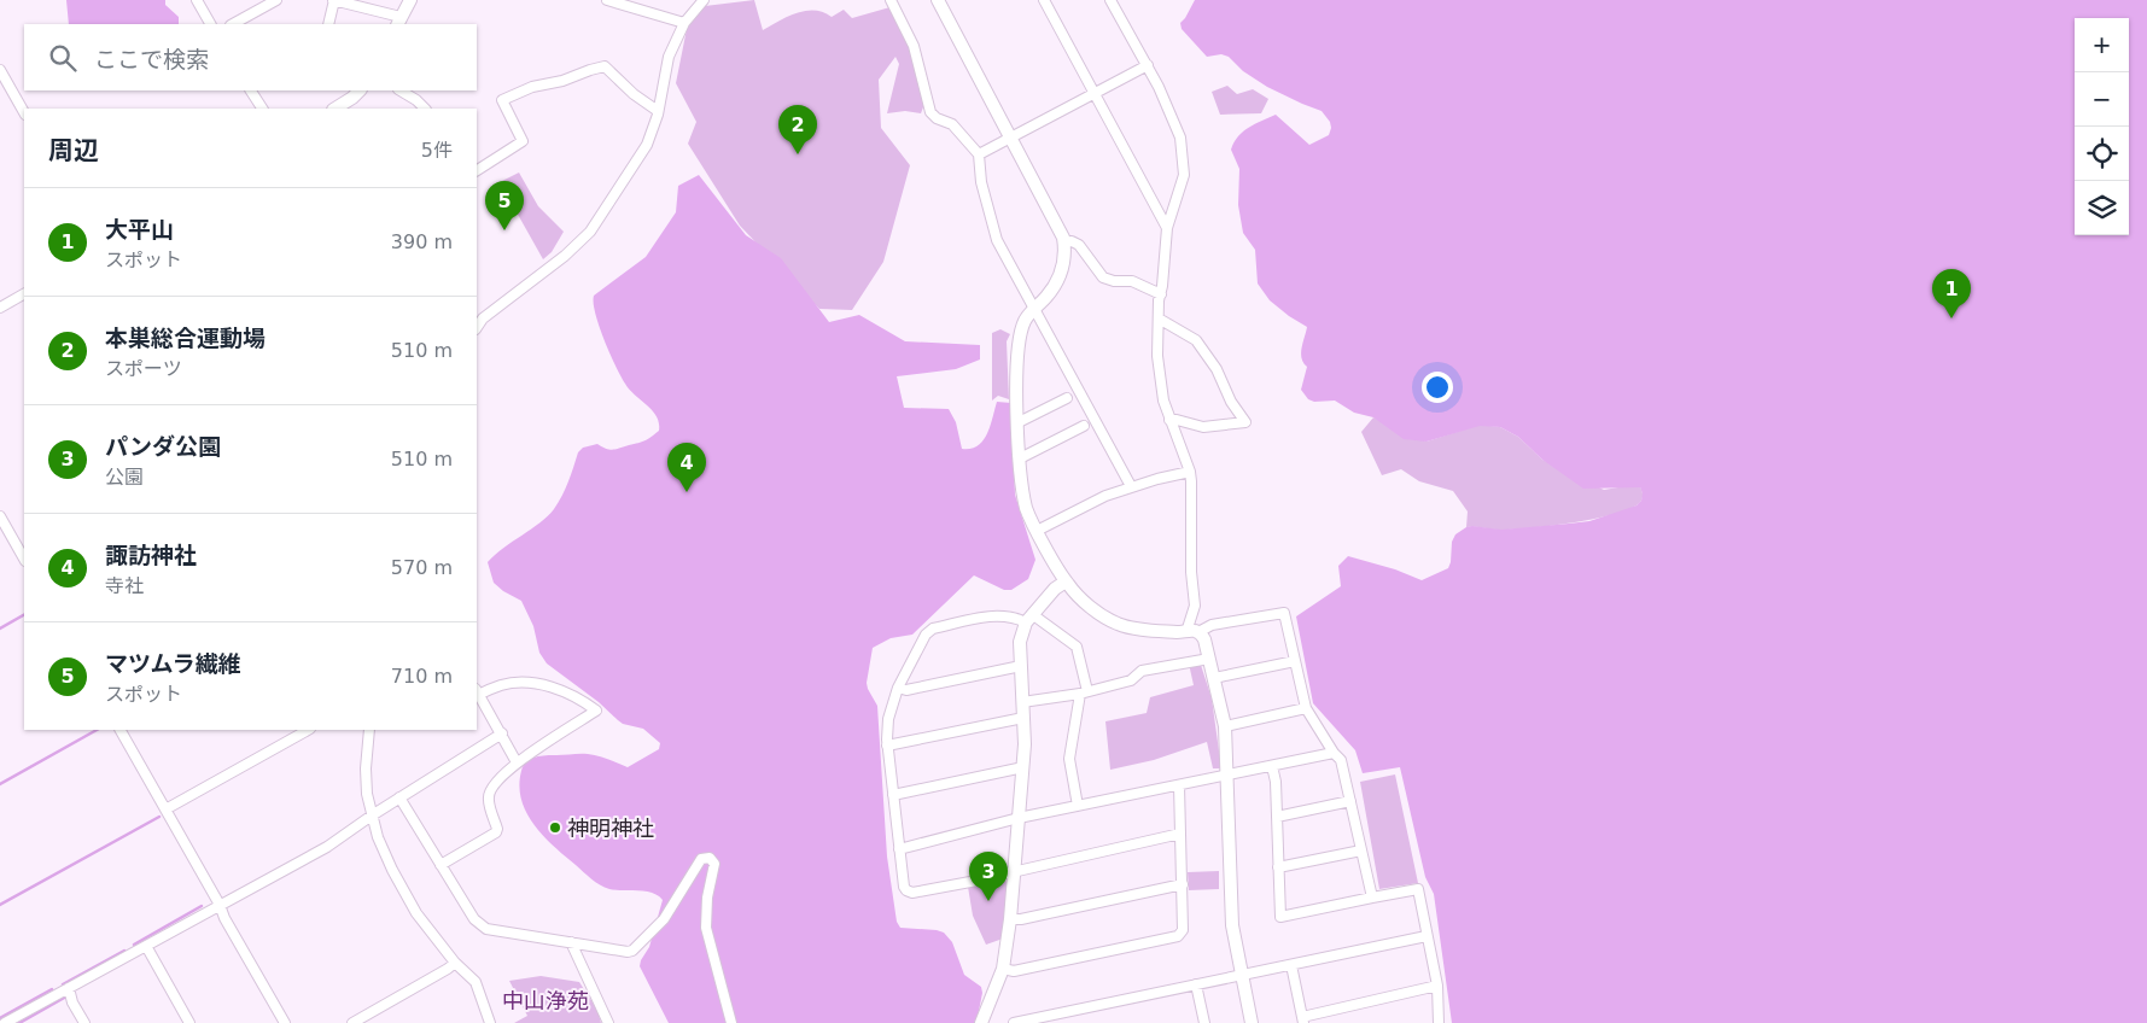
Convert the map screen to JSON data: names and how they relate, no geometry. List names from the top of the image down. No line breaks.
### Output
{"parks":["中山浄苑"],"places":["神明神社"],"page":{"map_buttons":["+","−"],"search":"ここで検索","pins":["2","5","1","4","3"],"heading":["周辺","5件"],"list":[{"mark":"1","name":"大平山","note":"スポット","value":"390 m"},{"mark":"2","name":"本巣総合運動場","note":"スポーツ","value":"510 m"},{"mark":"3","name":"パンダ公園","note":"公園","value":"510 m"},{"mark":"4","name":"諏訪神社","note":"寺社","value":"570 m"},{"mark":"5","name":"マツムラ繊維","note":"スポット","value":"710 m"}]}}
